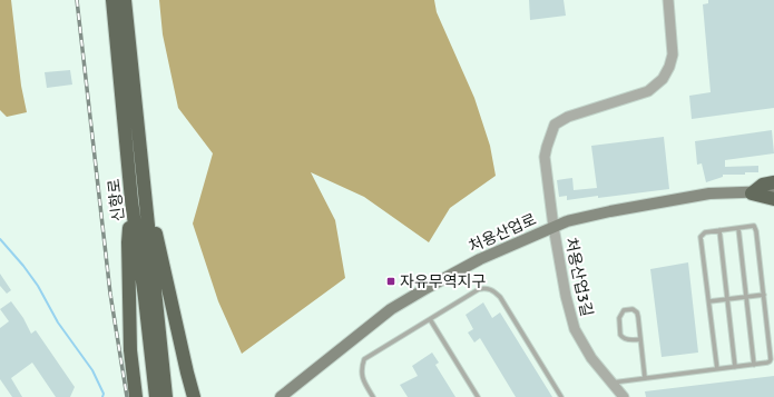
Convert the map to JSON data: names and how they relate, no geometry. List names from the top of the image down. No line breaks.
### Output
{"streets":{"highway":["신항로"],"main road":["처용산업로"],"street":["처용산업3길"]},"crossings":[["처용산업로","처용산업3길"]],"places":{"transit":["자유무역지구"]}}
